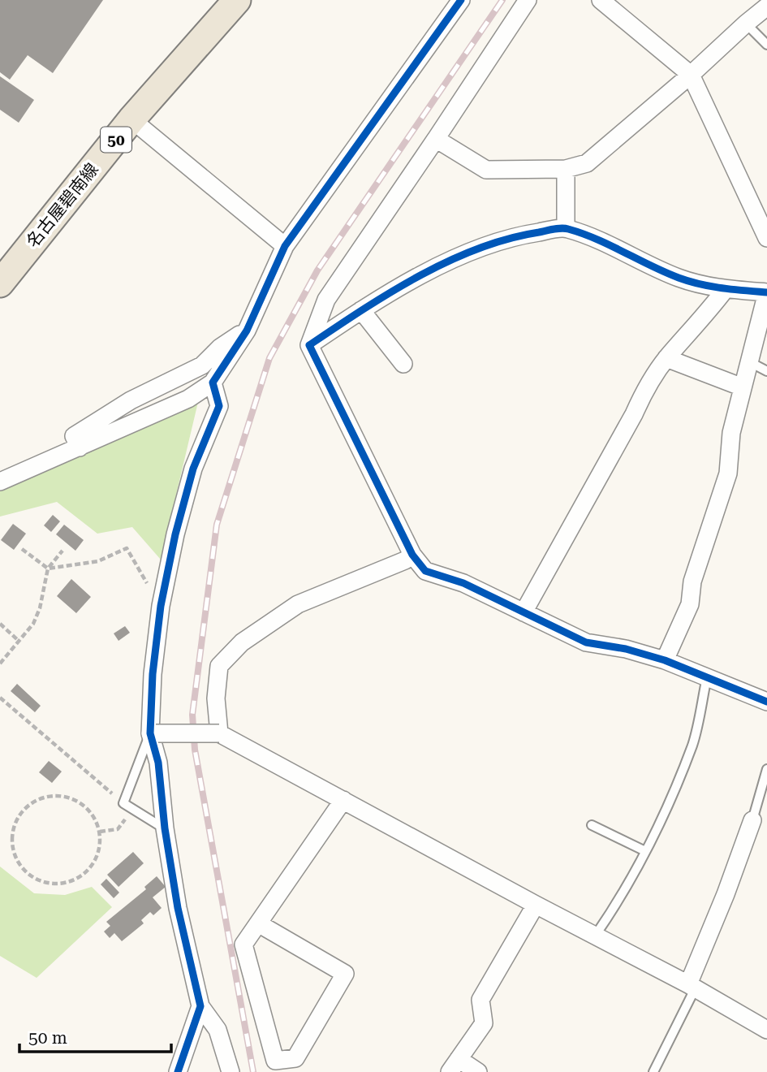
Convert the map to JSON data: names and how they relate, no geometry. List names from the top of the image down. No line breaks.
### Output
{"streets":{"main road":["50","名古屋碧南線"]},"scale_bar":"50 m"}
